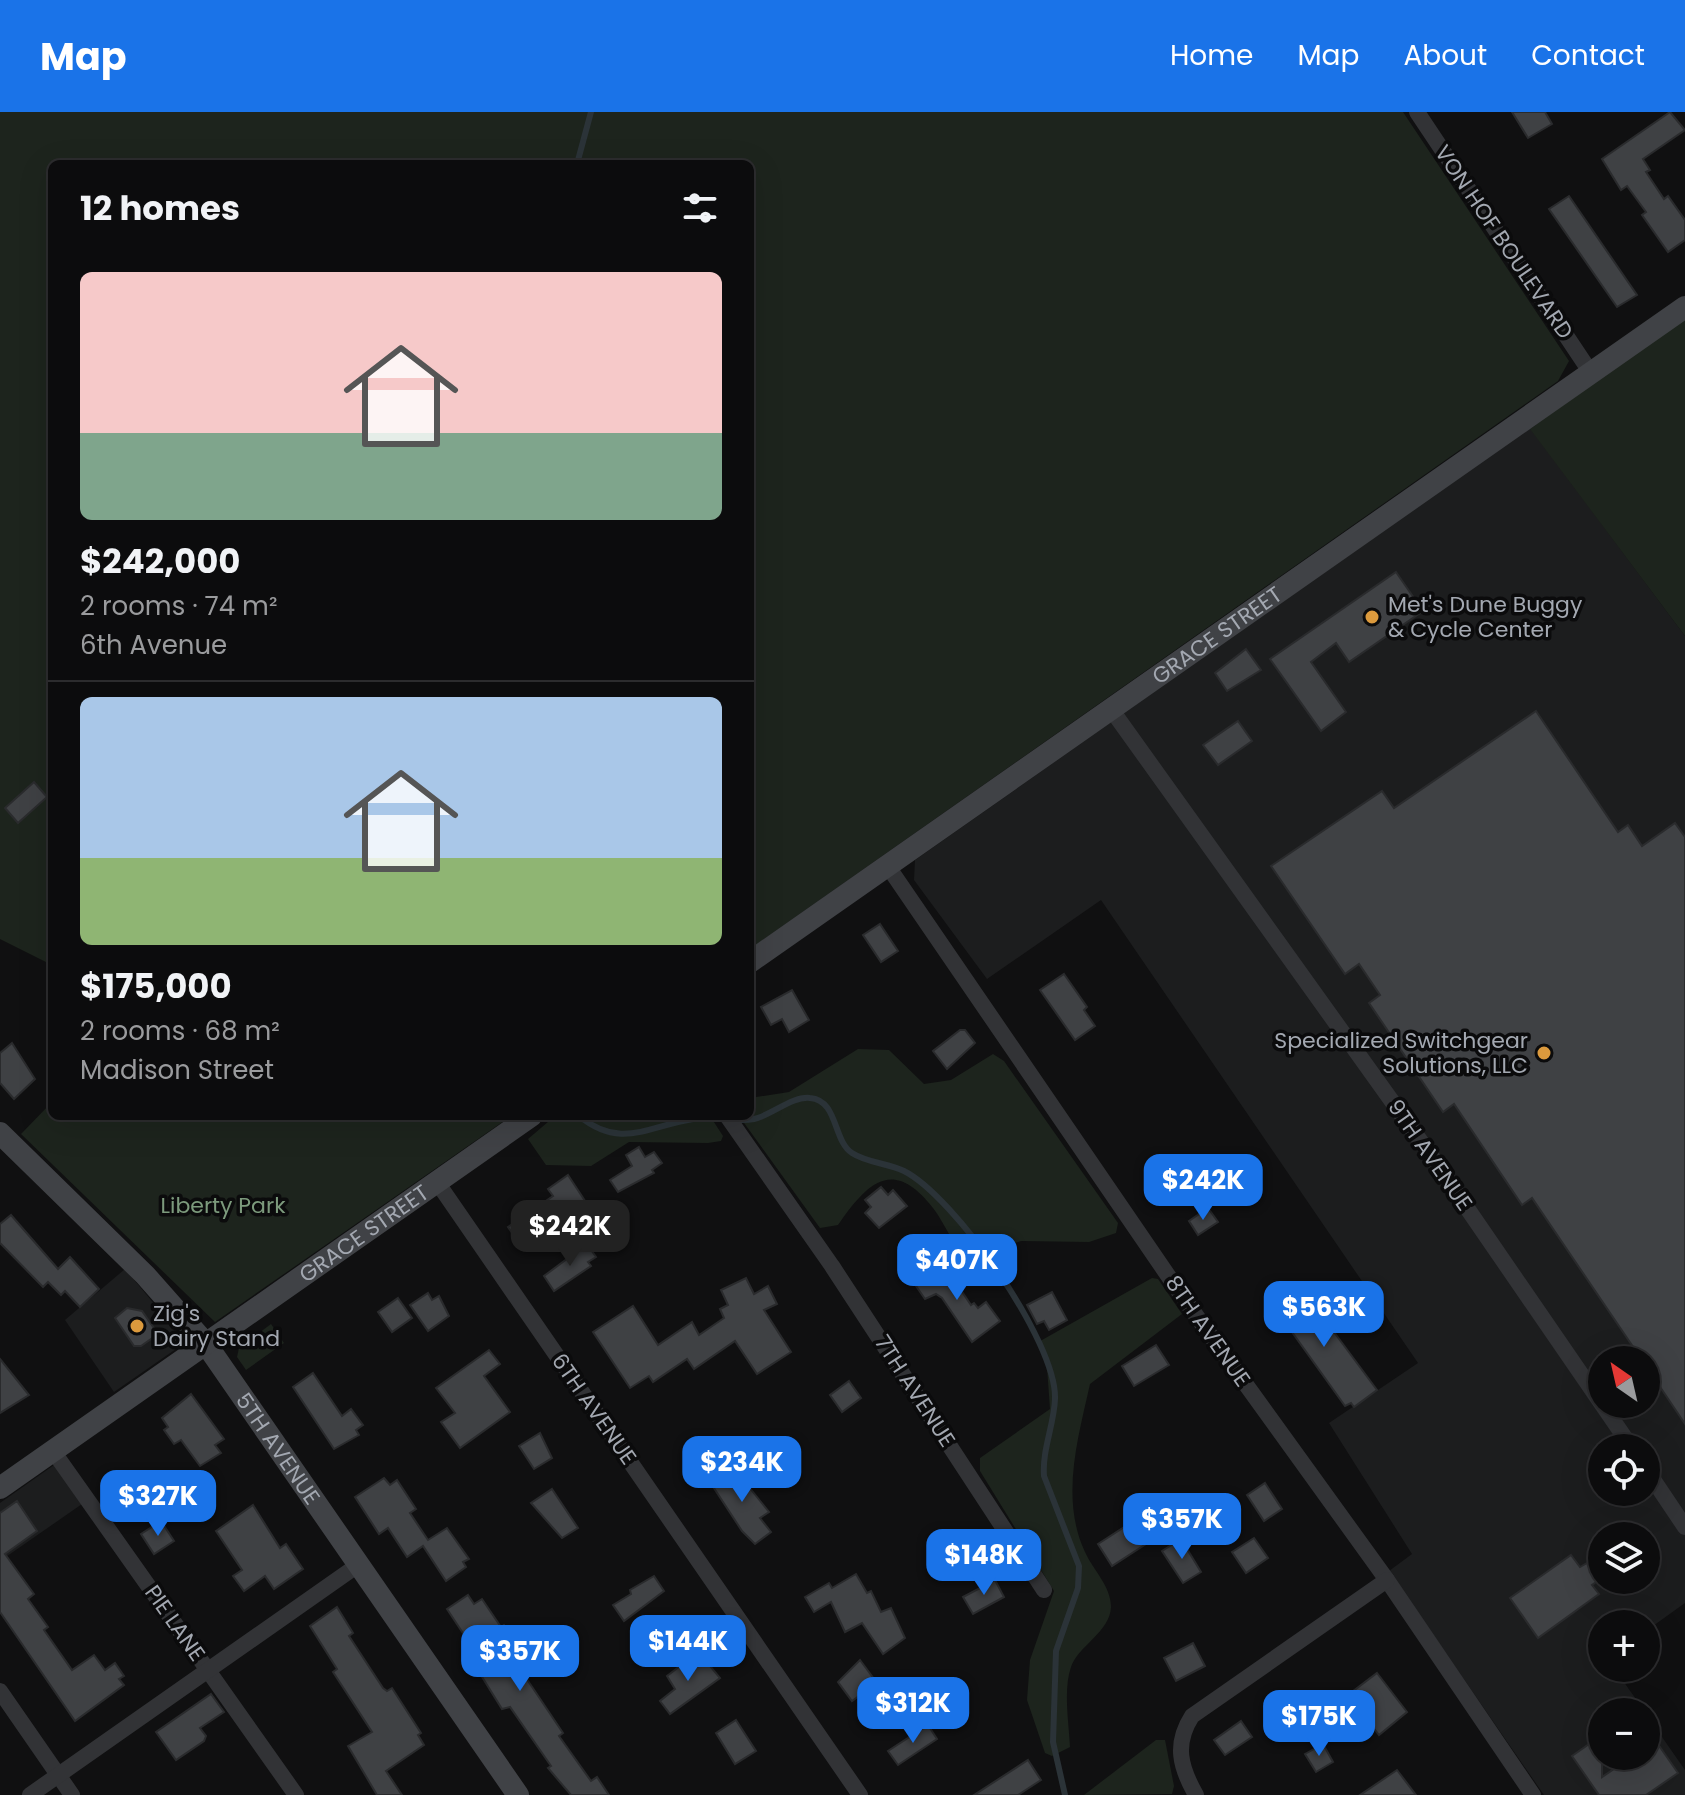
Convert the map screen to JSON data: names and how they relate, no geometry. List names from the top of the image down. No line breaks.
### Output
{"streets":{"street":["VON HOF BOULEVARD","GRACE STREET","9TH AVENUE","8TH AVENUE","7TH AVENUE","6TH AVENUE","5TH AVENUE","PIE LANE"]},"crossings":[["VON HOF BOULEVARD","GRACE STREET"],["GRACE STREET","9TH AVENUE"],["GRACE STREET","8TH AVENUE"],["GRACE STREET","6TH AVENUE"],["GRACE STREET","5TH AVENUE"],["GRACE STREET","PIE LANE"]],"parks":["Liberty Park"],"places":["Met's Dune Buggy & Cycle Center","Specialized Switchgear Solutions, LLC","Zig's Dairy Stand"],"north":"top left","page":{"header":"Map","nav":["Home","Map","About","Contact"],"heading":"12 homes","list":[{"name":"$242,000","note":"2 rooms · 74 m² · 6th Avenue"},{"name":"$175,000","note":"2 rooms · 68 m² · Madison Street"}],"price":["$242K","$242K","$407K","$563K","$234K","$327K","$357K","$148K","$144K","$357K","$312K","$175K"],"map_buttons":["+","−"]}}
